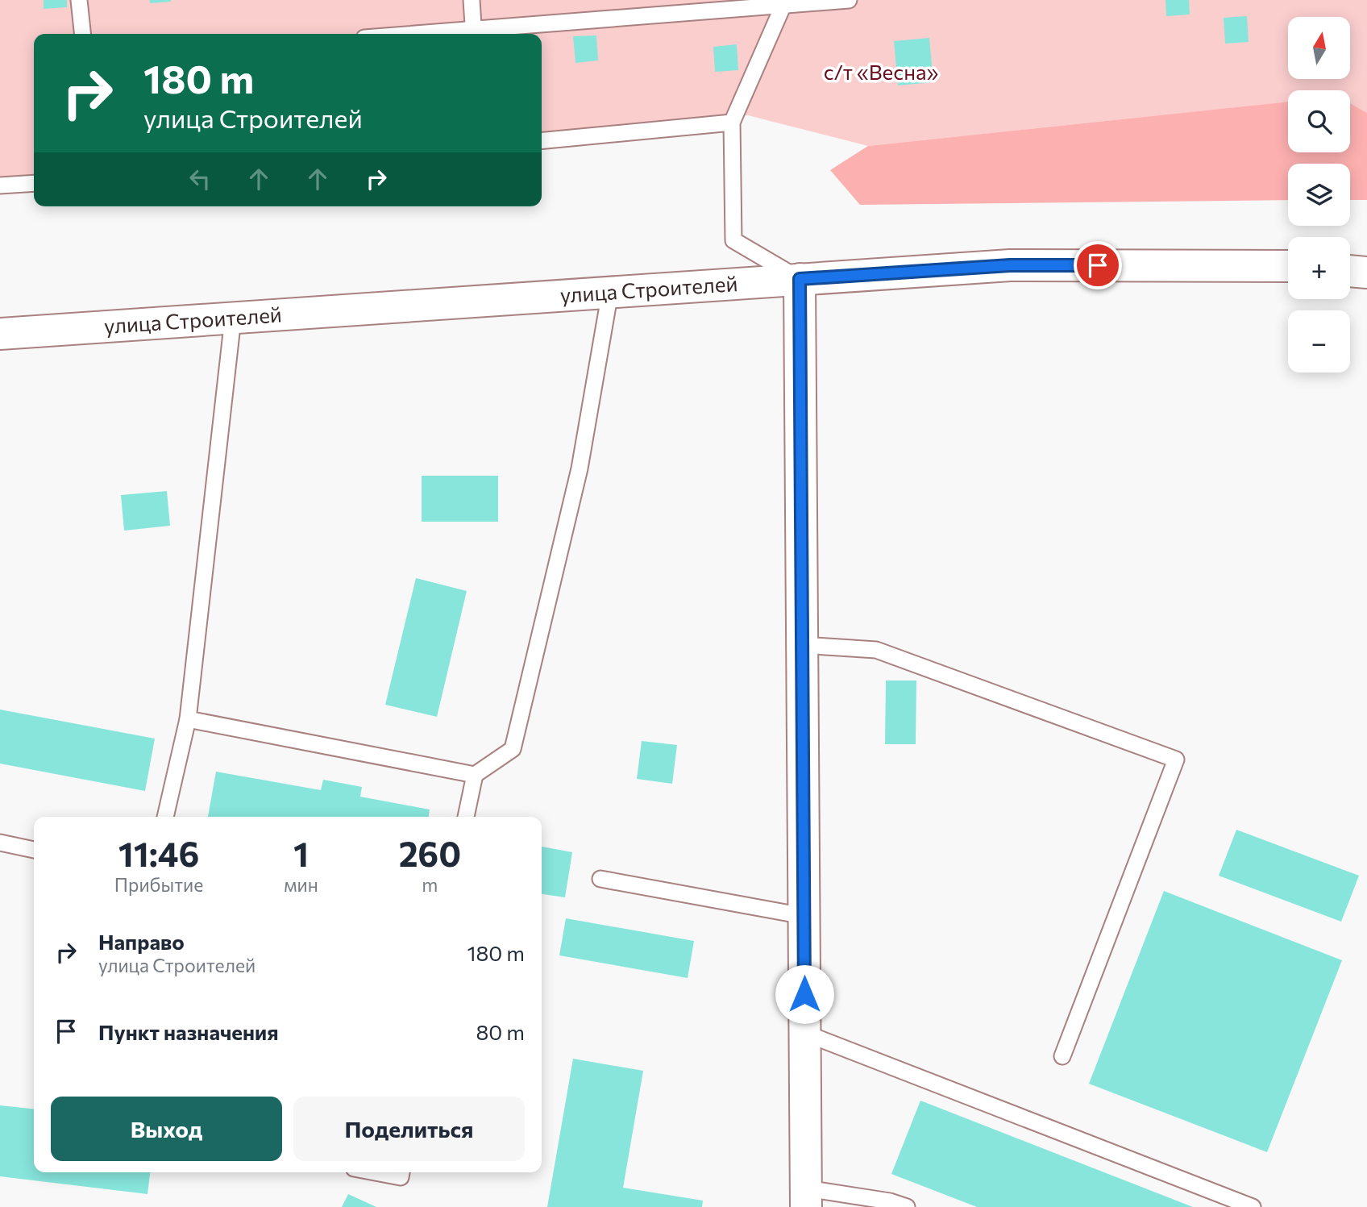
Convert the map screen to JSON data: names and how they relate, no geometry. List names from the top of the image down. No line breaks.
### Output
{"streets":{"main road":["улица Строителей"]},"parks":["с/т «Весна»"],"north":"top","page":{"map_buttons":["+","−"],"turn":["180 m","улица Строителей"],"eta":["11:46","Прибытие","1","мин","260","m"],"list":[{"name":"Направо","note":"улица Строителей","value":"180 m"},{"name":"Пункт назначения","value":"80 m"}],"buttons":["Выход","Поделиться"]}}
